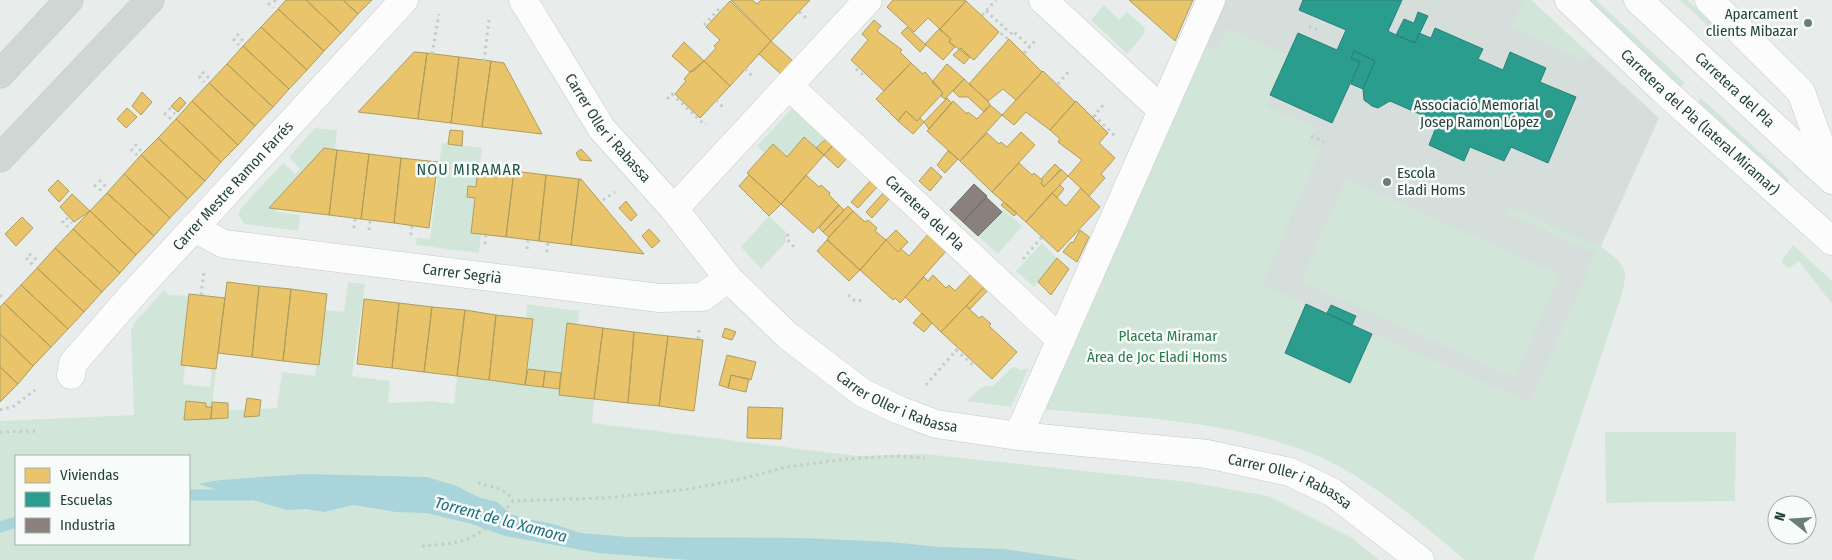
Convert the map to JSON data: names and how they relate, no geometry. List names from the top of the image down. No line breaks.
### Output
{"streets":{"street":["Carretera del Pla","Carretera del Pla (lateral Miramar)","Carrer Oller i Rabassa","Carrer Mestre Ramon Farrés","Carrer Segrià"]},"crossings":[["Carrer Oller i Rabassa","Carrer Segrià"],["Carrer Mestre Ramon Farrés","Carrer Segrià"]],"districts":["NOU MIRAMAR"],"water":["Torrent de la Xamora"],"parks":["Placeta Miramar","Àrea de Joc Eladi Homs"],"places":["Aparcament clients Mibazar","Associació Memorial Josep Ramon López","Escola Eladi Homs"],"legend":["Viviendas","Escuelas","Industria"],"north":"left"}
